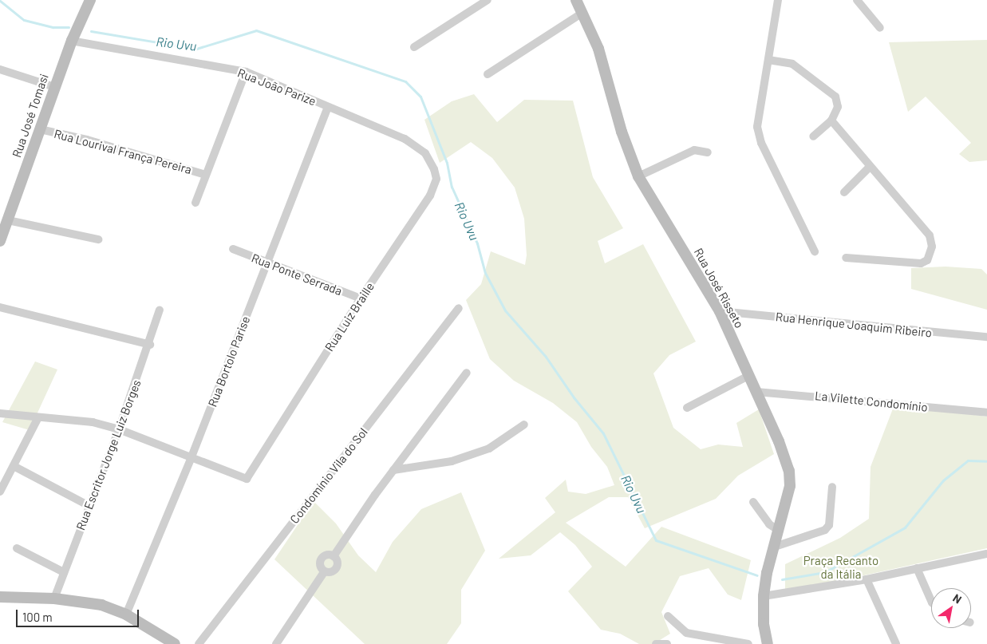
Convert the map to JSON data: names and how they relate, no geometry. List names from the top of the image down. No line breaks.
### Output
{"streets":{"main road":["Rua José Tomasi","Rua José Risseto"],"street":["Rua João Parize","Rua Lourival França Pereira","Rua Ponte Serrada","Rua Luiz Braille","Rua Henrique Joaquim Ribeiro","Rua Bortolo Parise","La Vilette Condomínio","Rua Escritor Jorge Luiz Borges","Condomínio Vila do Sol"]},"crossings":[["Rua João Parize","Rua José Tomasi"],["Rua João Parize","Rua Luiz Braille"],["Rua João Parize","Rua Bortolo Parise"],["Rua José Tomasi","Rua Lourival França Pereira"],["Rua Ponte Serrada","Rua Luiz Braille"],["Rua Ponte Serrada","Rua Bortolo Parise"],["Rua José Risseto","Rua Henrique Joaquim Ribeiro"],["Rua José Risseto","La Vilette Condomínio"],["Rua Luiz Braille","Rua Bortolo Parise"]],"water":["Rio Uvu"],"parks":["Praça Recanto da Itália"],"scale_bar":"100 m","north":"top right"}
